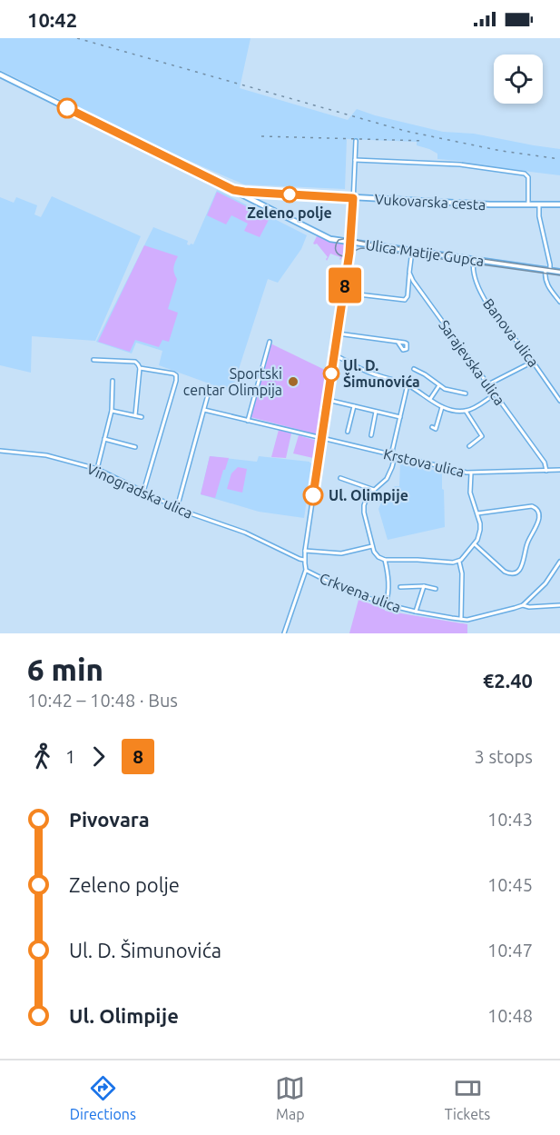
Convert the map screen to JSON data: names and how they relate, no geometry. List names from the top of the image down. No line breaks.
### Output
{"streets":{"main road":["Vukovarska cesta","Ulica Matije Gupca"],"street":["Banova ulica","Sarajevska ulica","Krstova ulica","Vinogradska ulica","Crkvena ulica"]},"crossings":[["Vukovarska cesta","Ulica Matije Gupca"],["Ulica Matije Gupca","Banova ulica"],["Sarajevska ulica","Krstova ulica"]],"places":["Zeleno polje","Ul. D. Šimunovića","Sportski centar Olimpija","Ul. Olimpije"],"lines":["bus line 8"],"page":{"status":"10:42","on_map":"8","heading":["6 min","10:42 – 10:48 · Bus","€2.40"],"legs":["1","8","3 stops"],"list":[{"name":"Pivovara","value":"10:43"},{"name":"Zeleno polje","value":"10:45"},{"name":"Ul. D. Šimunovića","value":"10:47"},{"name":"Ul. Olimpije","value":"10:48"}],"tabs":["Directions","Map","Tickets"]}}
